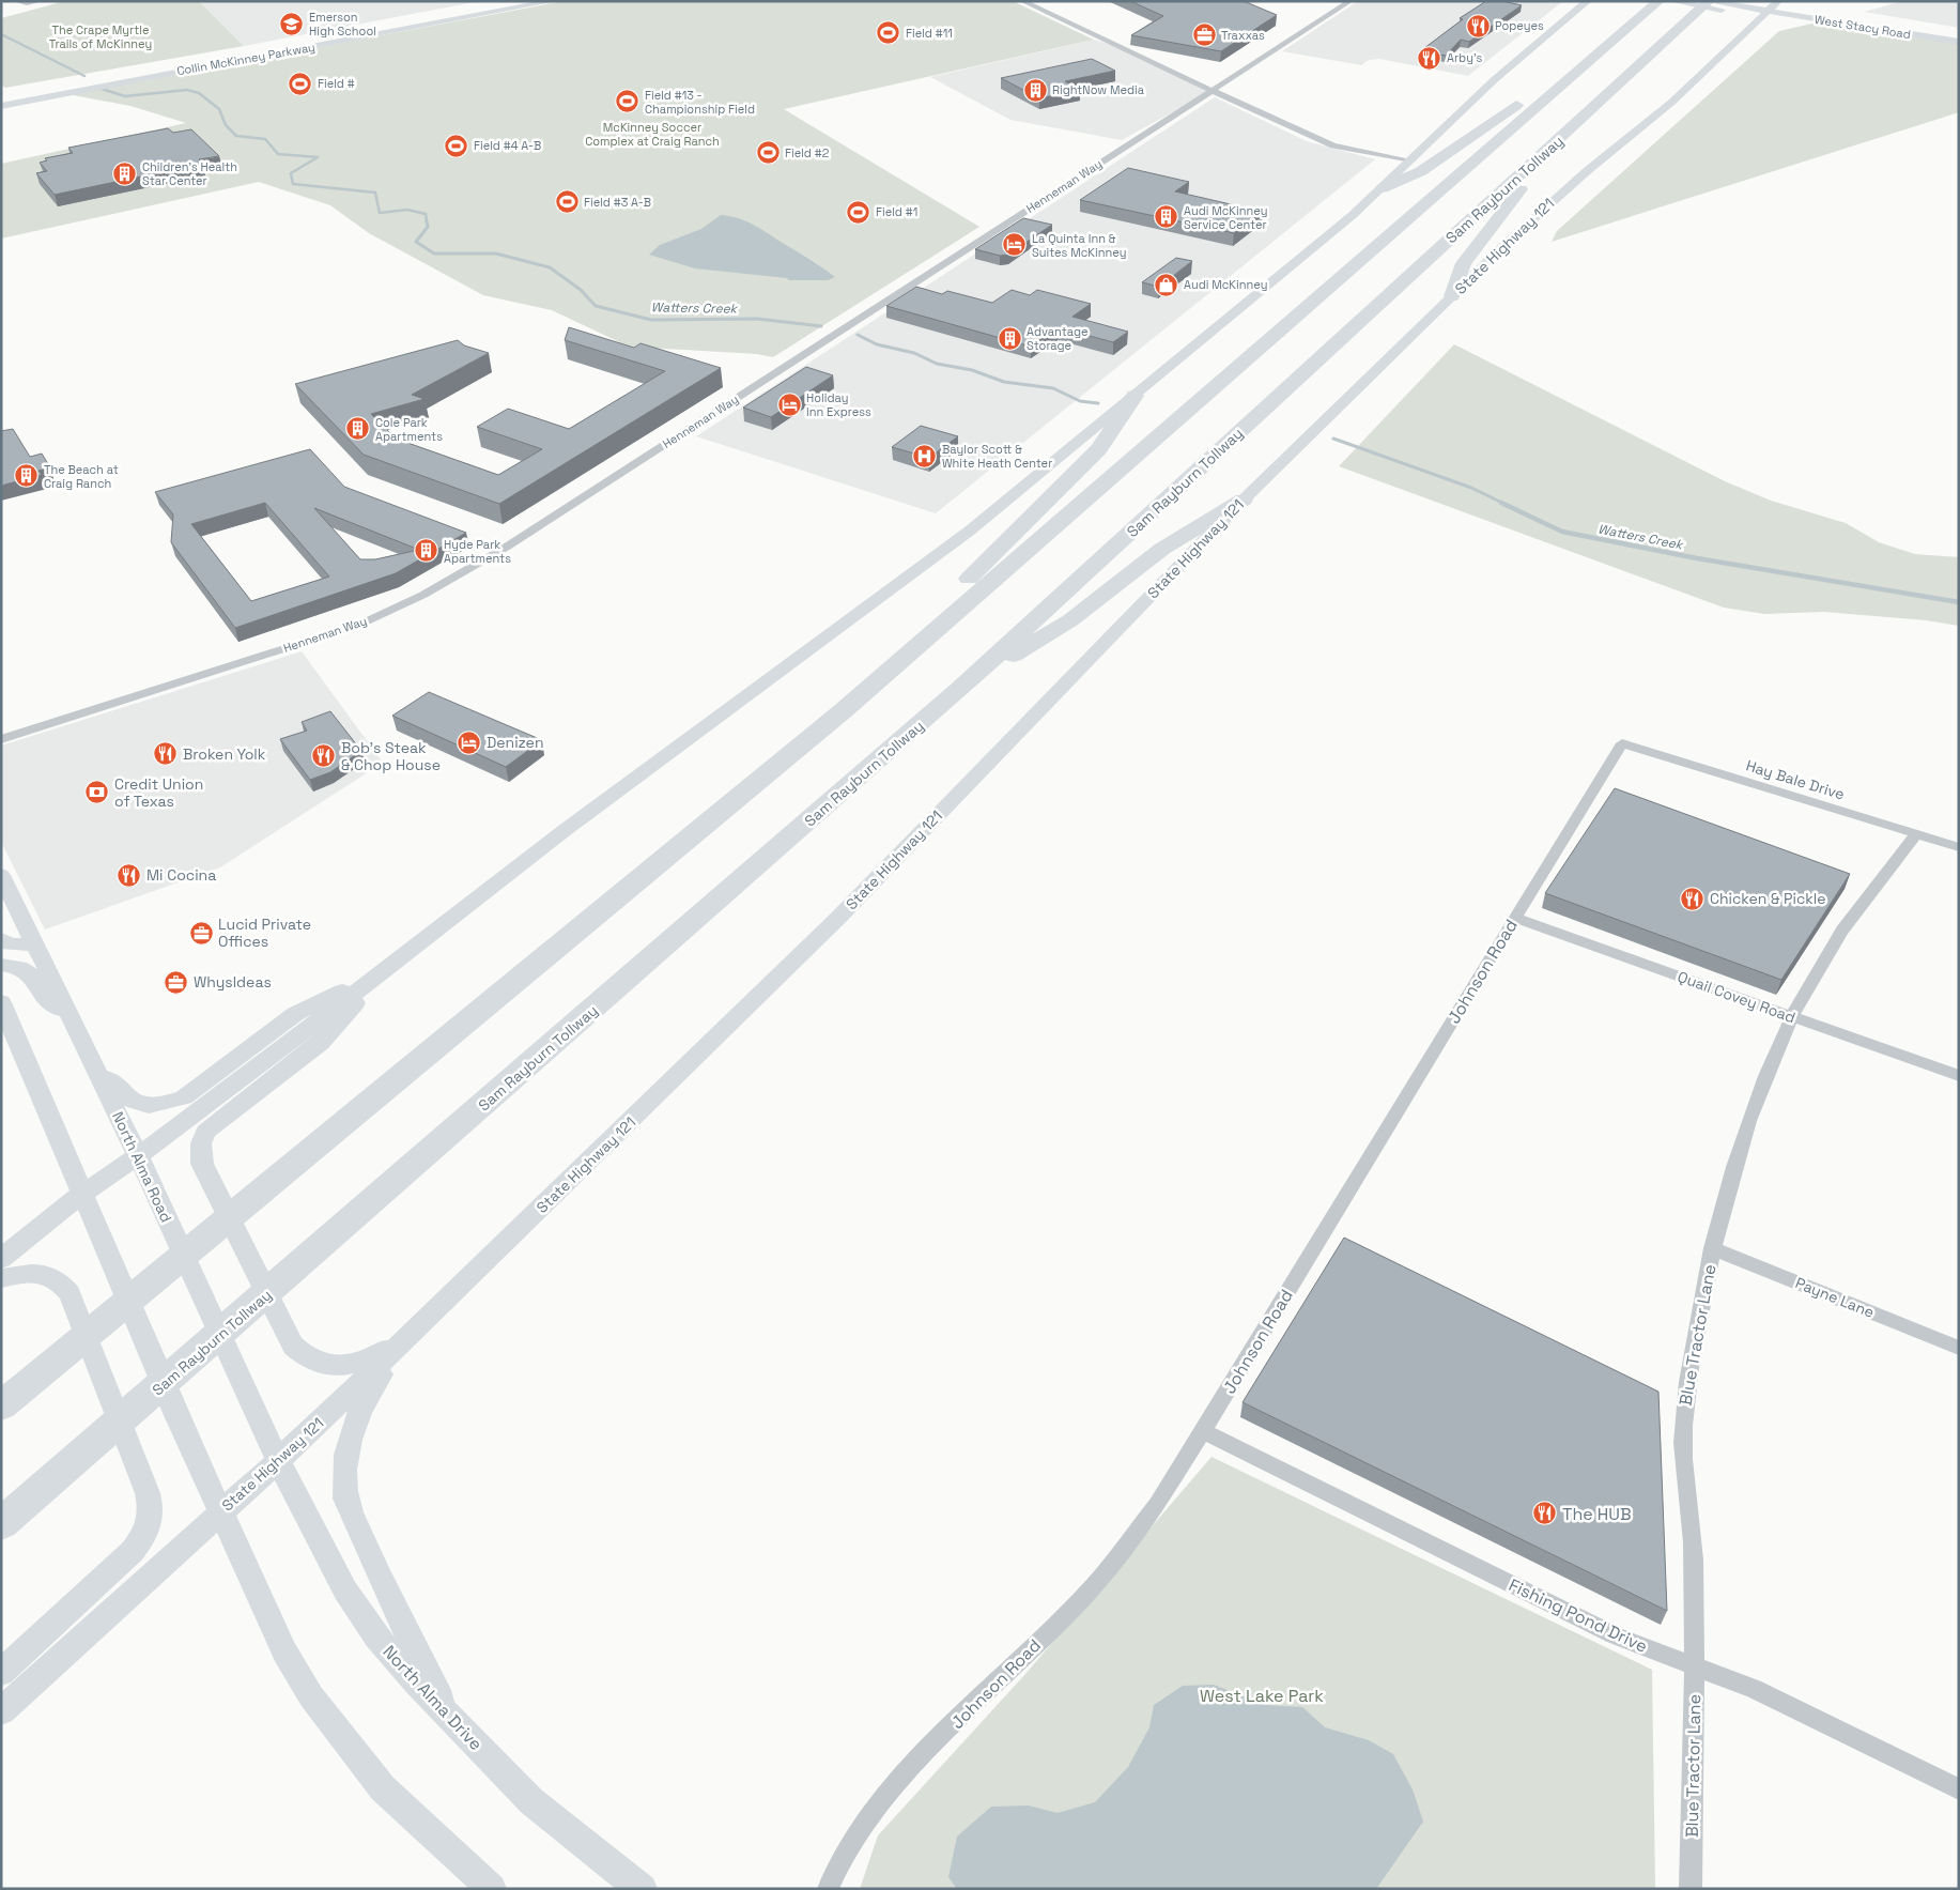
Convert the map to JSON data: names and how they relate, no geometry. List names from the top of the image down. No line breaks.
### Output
{"streets":{"highway":["Sam Rayburn Tollway"],"main road":["West Stacy Road","Collin McKinney Parkway","State Highway 121","North Alma Road","North Alma Drive"],"street":["Henneman Way","Hay Bale Drive","Johnson Road","Quail Covey Road","Payne Lane","Blue Tractor Lane","Fishing Pond Drive"]},"crossings":[["West Stacy Road","State Highway 121"],["State Highway 121","North Alma Road"],["State Highway 121","North Alma Drive"],["Hay Bale Drive","Johnson Road"],["Hay Bale Drive","Blue Tractor Lane"],["Johnson Road","Quail Covey Road"],["Johnson Road","Fishing Pond Drive"],["Quail Covey Road","Blue Tractor Lane"],["North Alma Road","North Alma Drive"],["Payne Lane","Blue Tractor Lane"],["Blue Tractor Lane","Fishing Pond Drive"]],"water":["Watters Creek"],"parks":["The Crape Myrtle Trails of McKinney","McKinney Soccer Complex at Craig Ranch","West Lake Park"],"places":{"school or university":["Emerson High School"],"restaurant":["Popeyes","Arby's","Broken Yolk","Bob's Steak & Chop House","Mi Cocina","Chicken & Pickle","The HUB"],"sports":["Field #11","Field #","Field #13 - Championship Field","Field #4 A-B","Field #2","Field #3 A-B","Field #1"],"office":["Traxxas","Lucid Private Offices","WhysIdeas"],"building":["RightNow Media","Children's Health Star Center","Audi McKinney Service Center","Advantage Storage","Cole Park Apartments","The Beach at Craig Ranch","Hyde Park Apartments"],"hotel":["La Quinta Inn & Suites McKinney","Holiday Inn Express","Denizen"],"shop":["Audi McKinney"],"hospital":["Baylor Scott & White Heath Center"],"bank":["Credit Union of Texas"]}}
